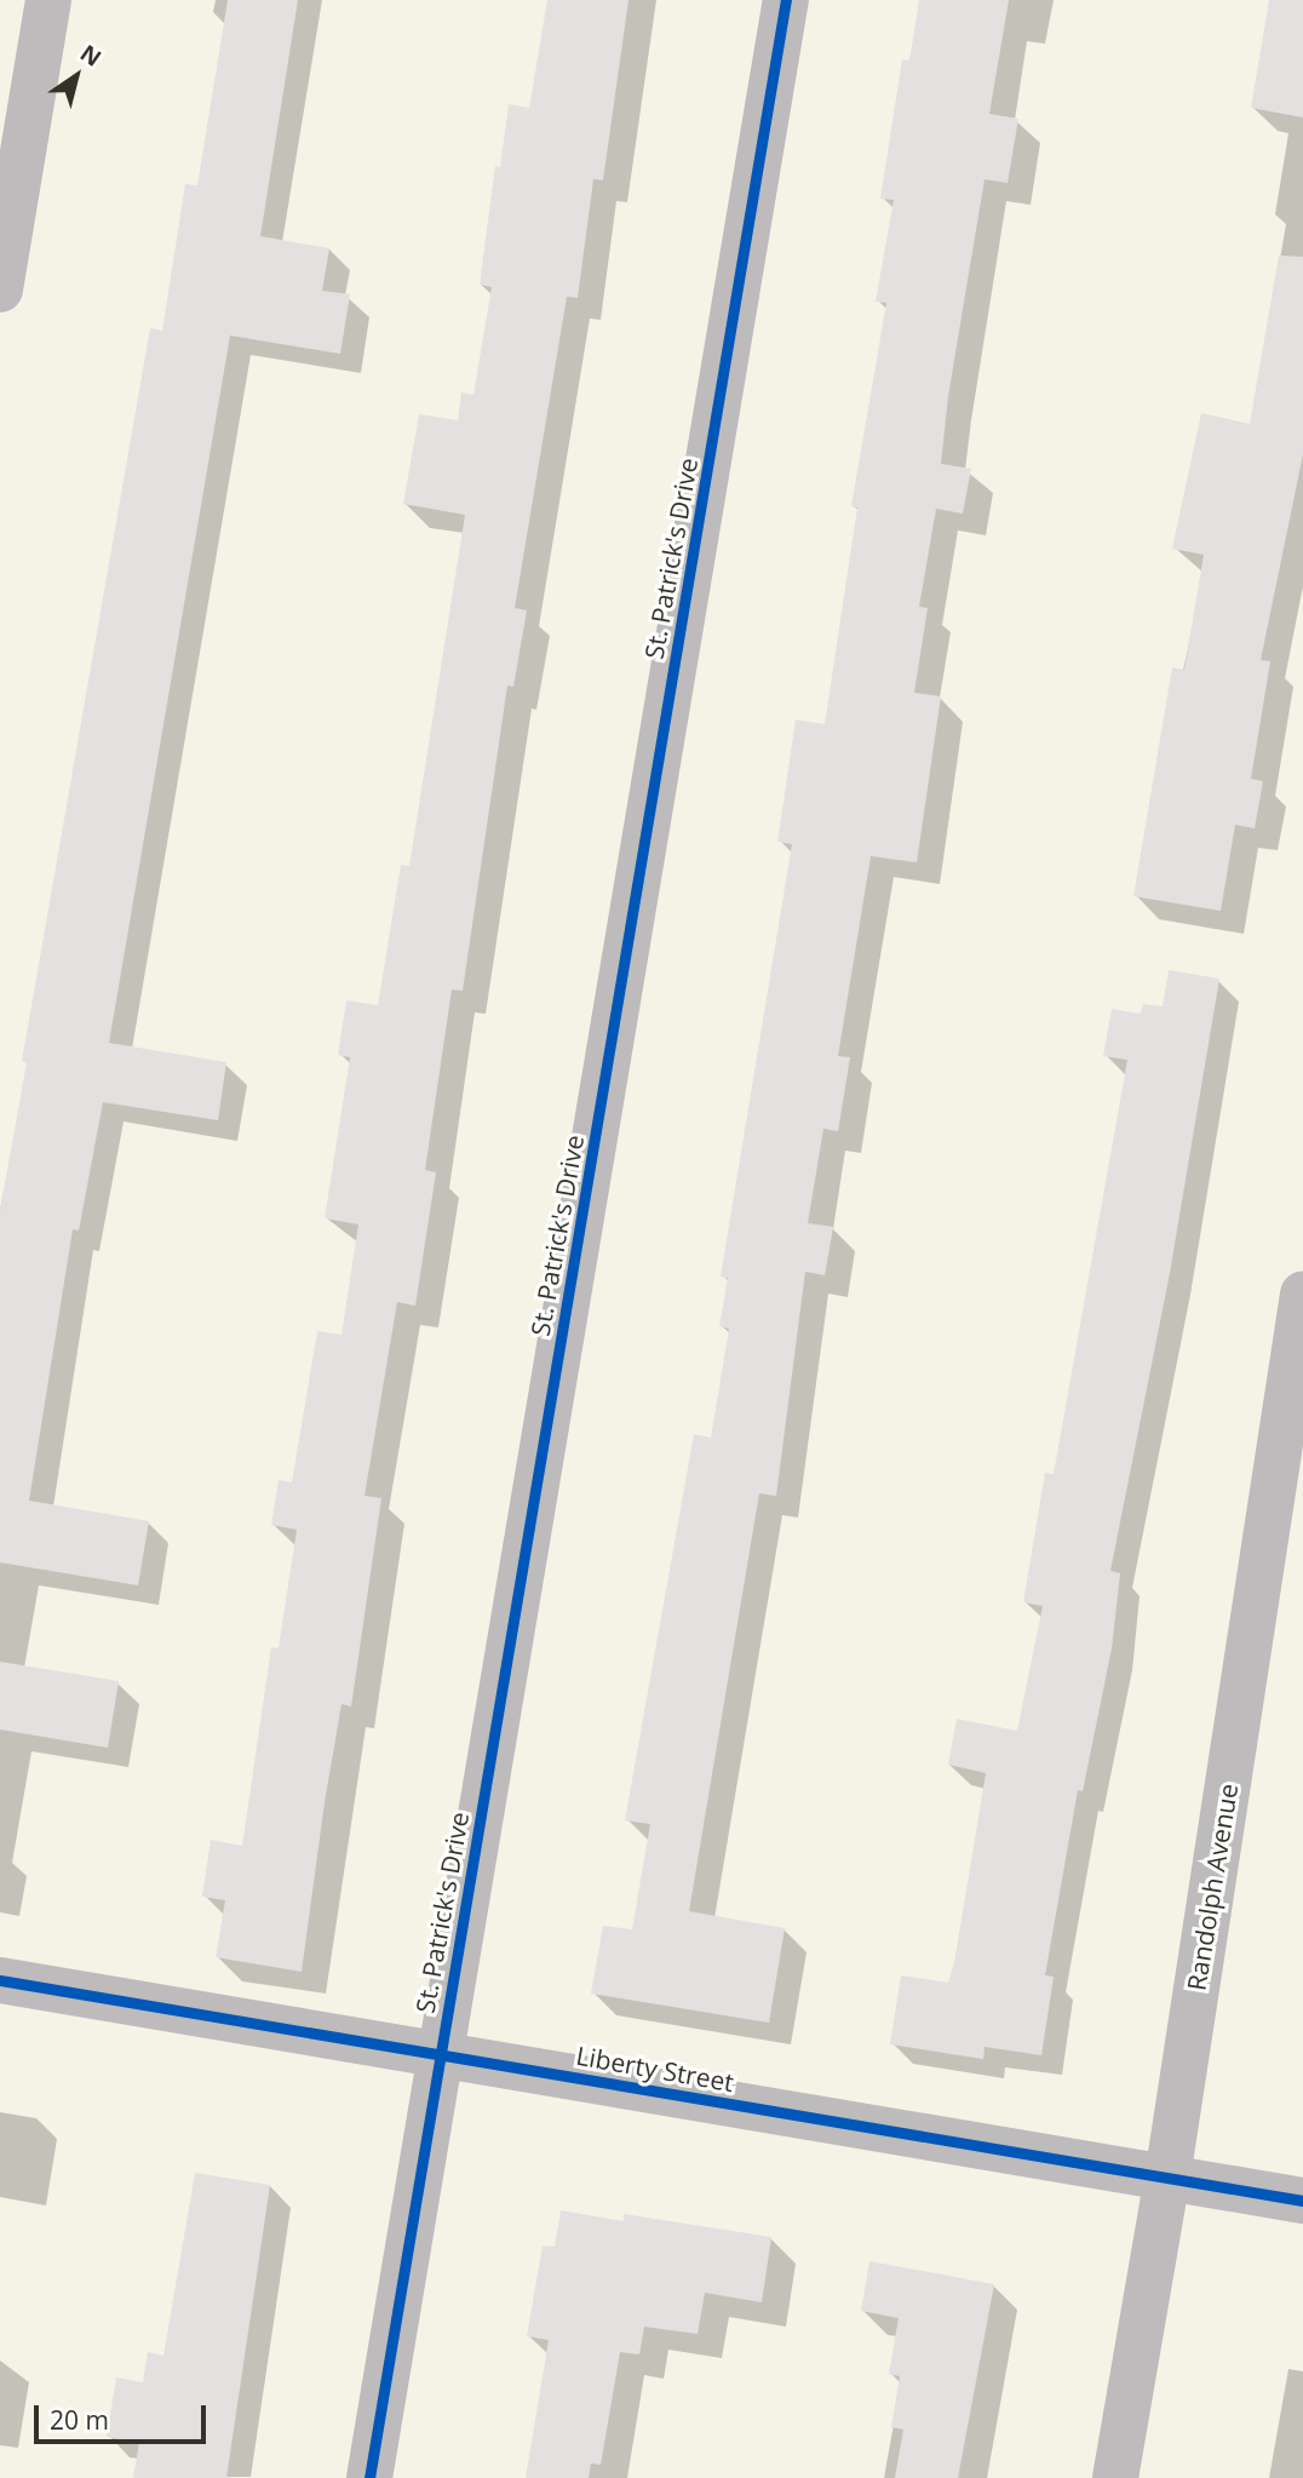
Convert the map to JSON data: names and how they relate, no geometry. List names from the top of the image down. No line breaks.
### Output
{"streets":{"street":["St. Patrick's Drive","Randolph Avenue","Liberty Street"]},"crossings":[["St. Patrick's Drive","Liberty Street"],["Randolph Avenue","Liberty Street"]],"scale_bar":"20 m","north":"top right"}
